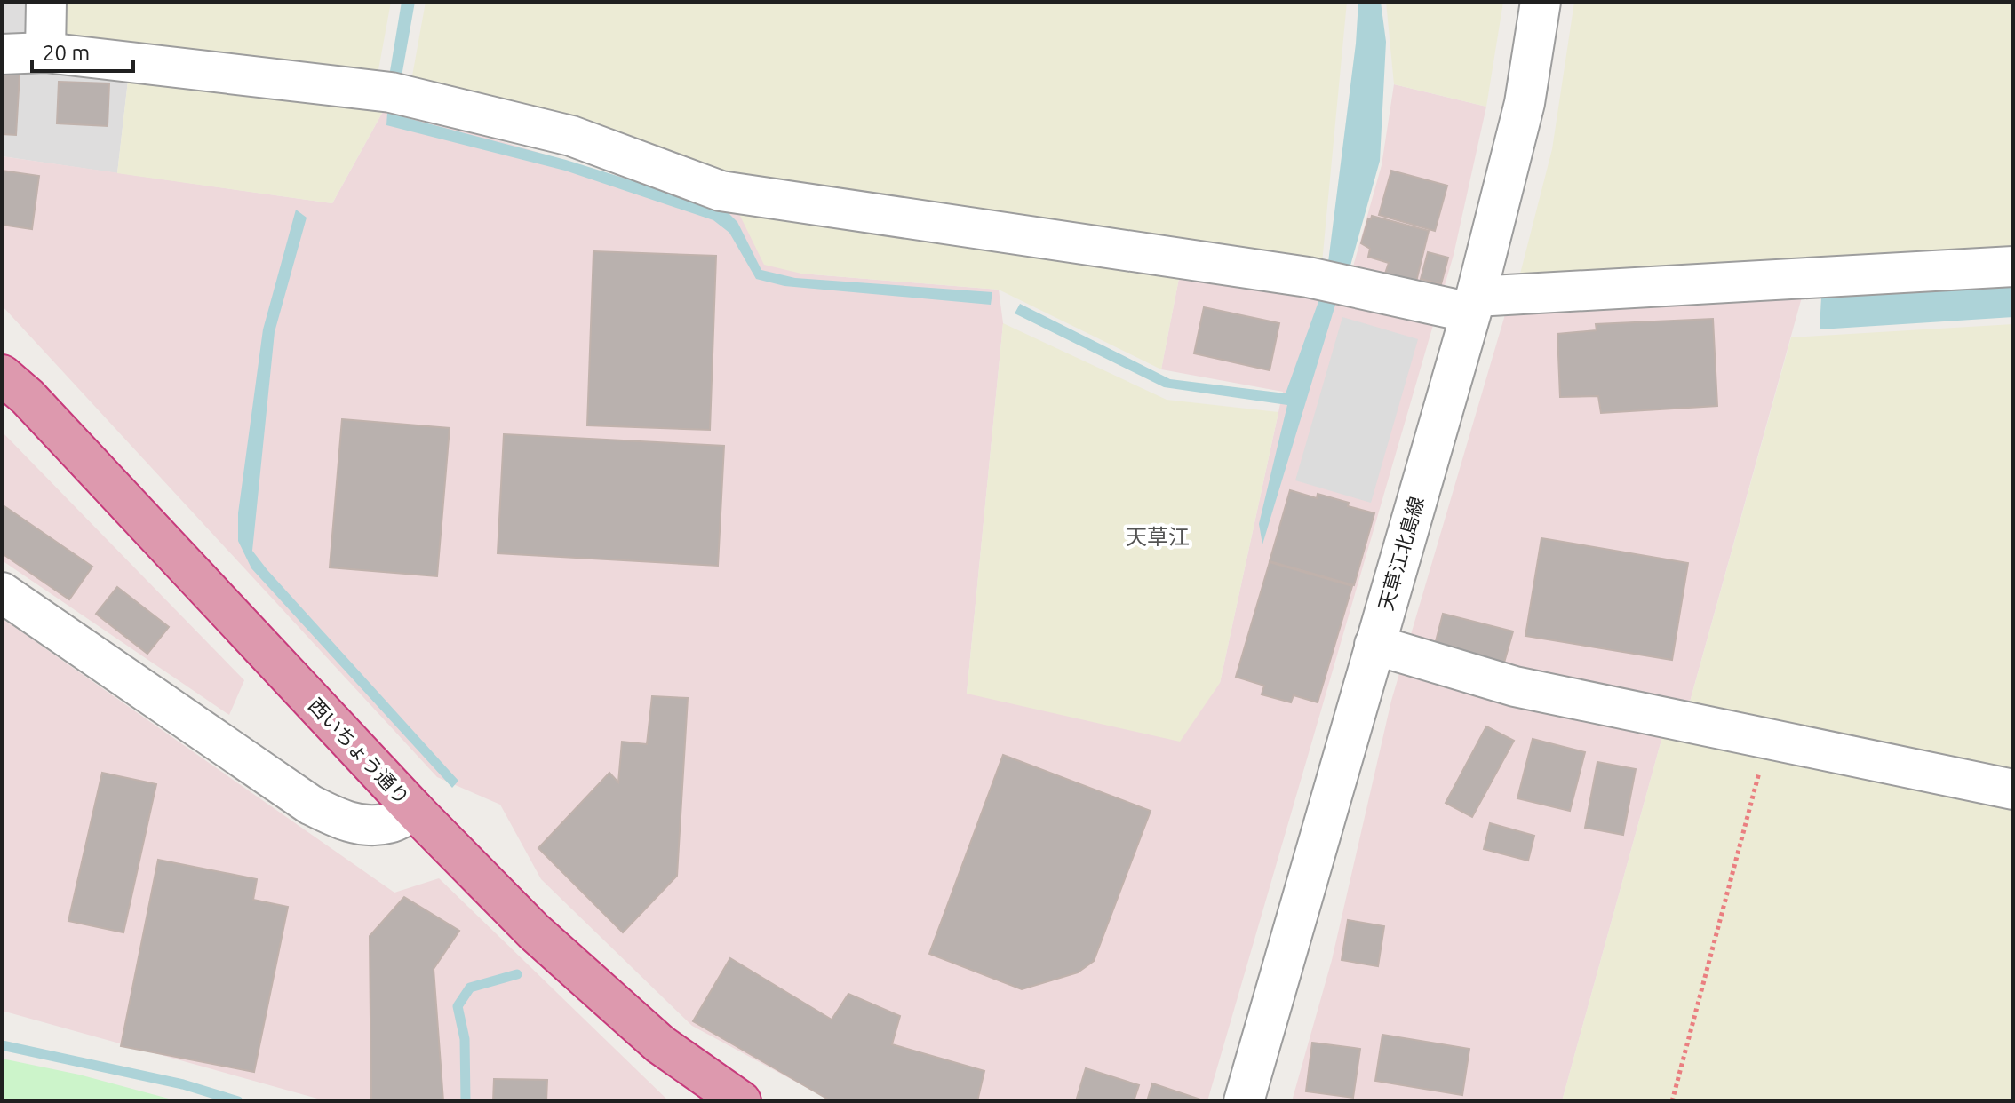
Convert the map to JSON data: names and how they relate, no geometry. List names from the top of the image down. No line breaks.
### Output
{"streets":{"highway":["西いちょう通り"],"street":["天草江北島線"]},"districts":["天草江"],"scale_bar":"20 m"}
